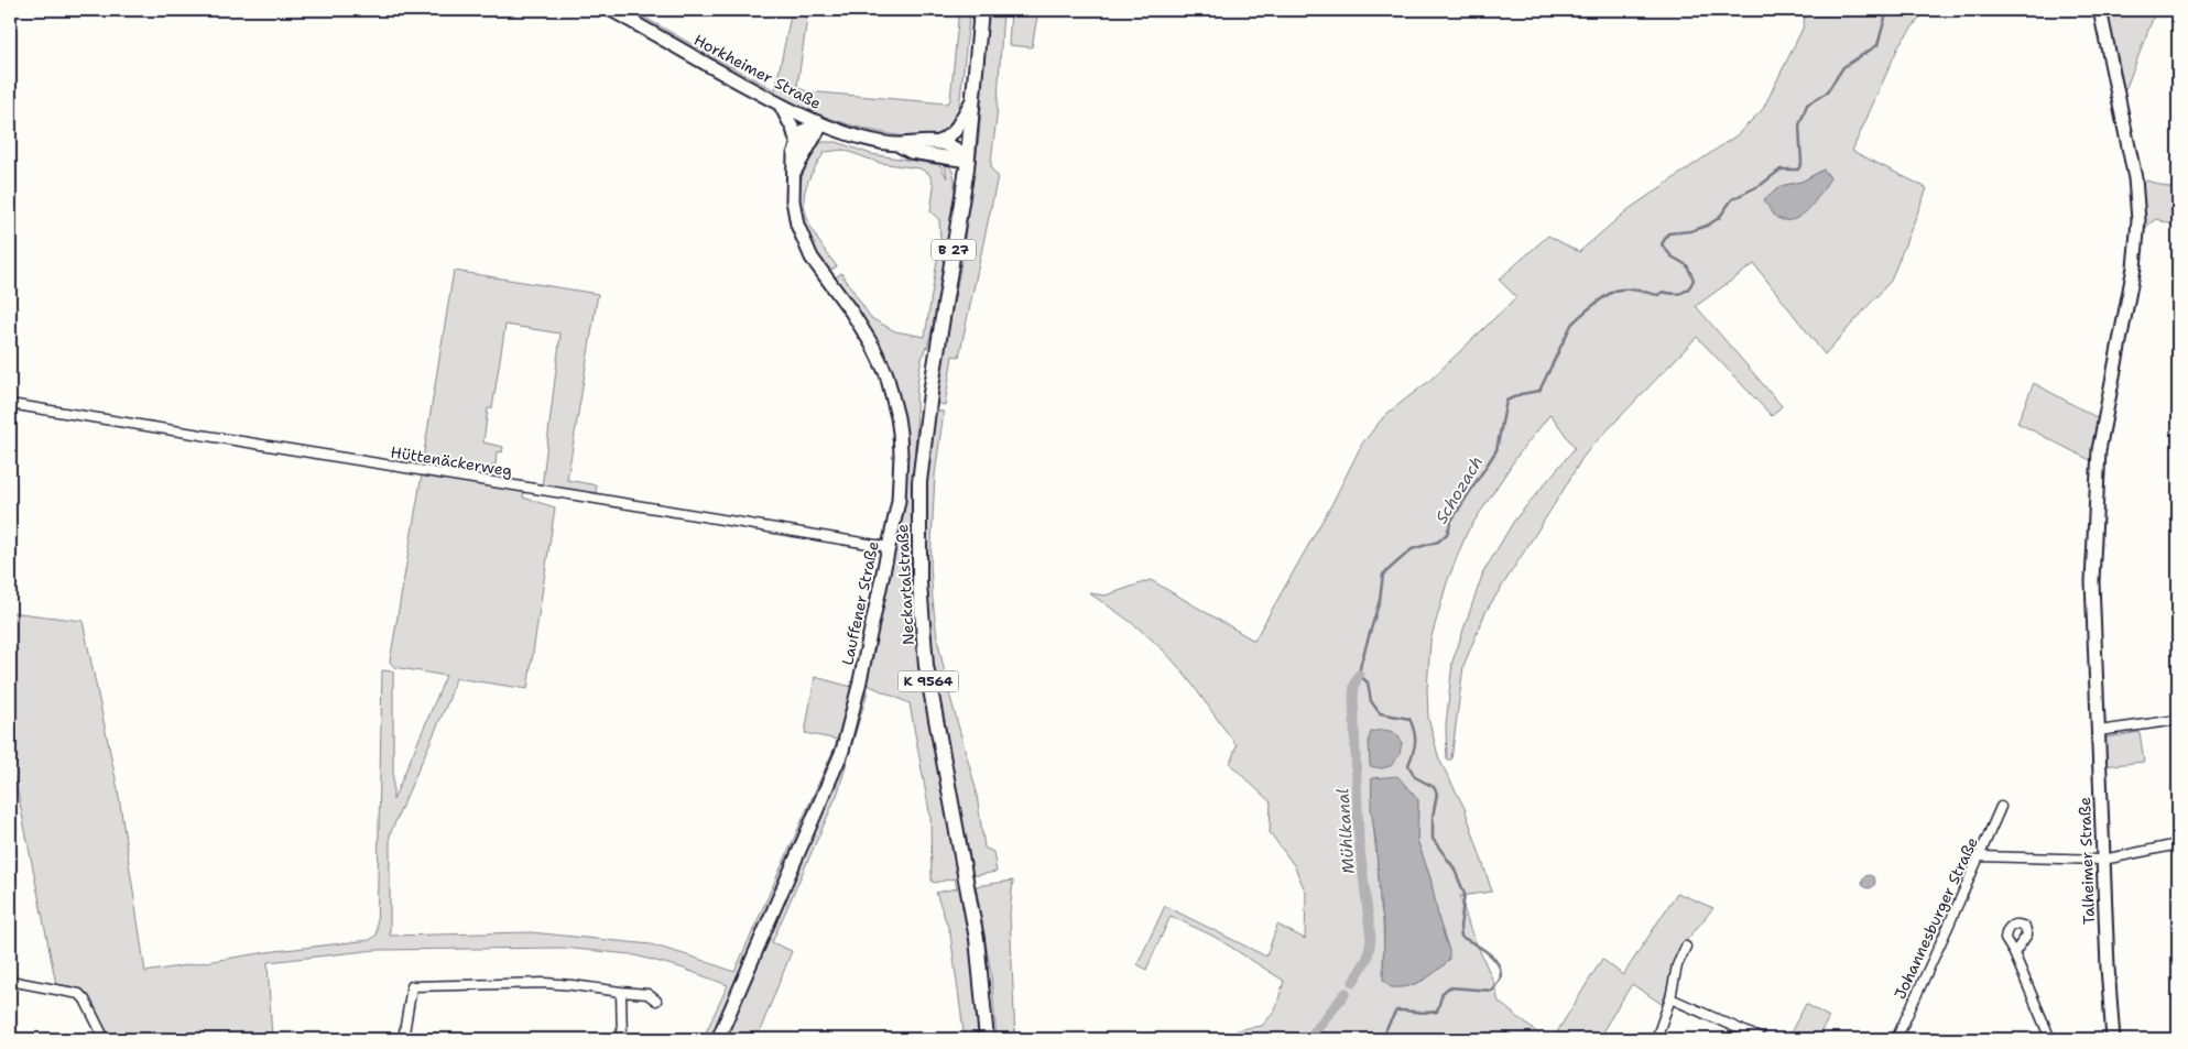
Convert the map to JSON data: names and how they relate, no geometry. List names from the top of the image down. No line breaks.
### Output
{"streets":{"main road":["B 27","Neckartalstraße","K 9564"],"street":["Horkheimer Straße","Hüttenäckerweg","Lauffener Straße","Talheimer Straße","Johannesburger Straße"]},"crossings":[["Horkheimer Straße","B 27"],["Horkheimer Straße","Neckartalstraße"],["B 27","Neckartalstraße"],["Hüttenäckerweg","Lauffener Straße"]],"water":["Schozach","Mühlkanal"]}
